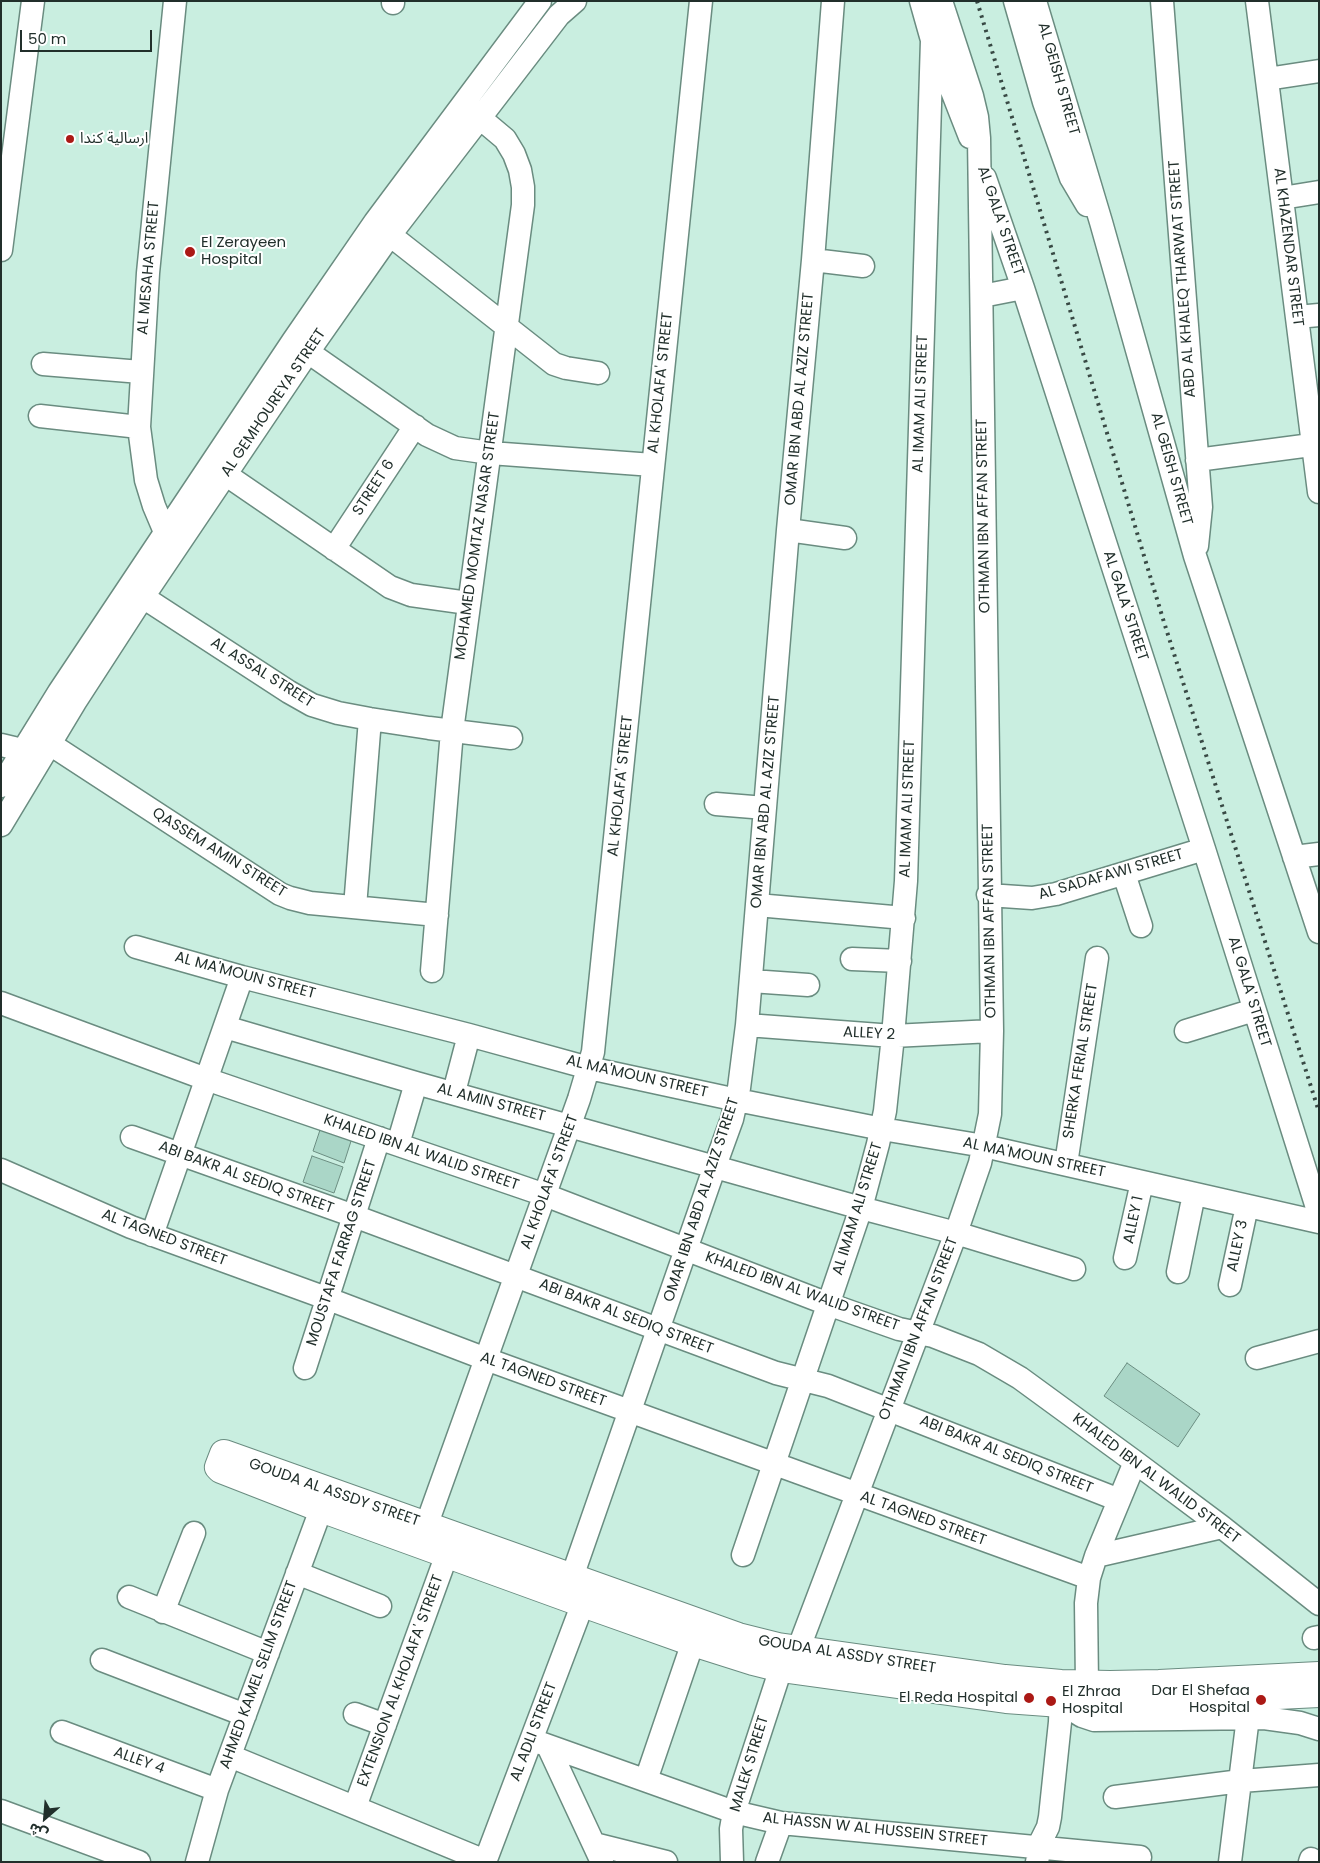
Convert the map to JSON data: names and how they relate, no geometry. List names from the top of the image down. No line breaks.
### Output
{"streets":{"main road":["GOUDA AL ASSDY STREET"],"street":["AL GEISH STREET","AL GALA' STREET","AL KHAZENDAR STREET","AL MESAHA STREET","ABD AL KHALEQ THARWAT STREET","AL KHOLAFA' STREET","OMAR IBN ABD AL AZIZ STREET","AL GEMHOUREYA STREET","AL IMAM ALI STREET","STREET 6","OTHMAN IBN AFFAN STREET","MOHAMED MOMTAZ NASAR STREET","AL ASSAL STREET","QASSEM AMIN STREET","AL SADAFAWI STREET","AL MA'MOUN STREET","ALLEY 2","SHERKA FERIAL STREET","AL AMIN STREET","KHALED IBN AL WALID STREET","ABI BAKR AL SEDIQ STREET","ALLEY 1","AL TAGNED STREET","ALLEY 3","MOUSTAFA FARRAG STREET","AHMED KAMEL SELIM STREET","EXTENSION AL KHOLAFA' STREET","AL ADLI STREET","ALLEY 4","MALEK STREET","AL HASSN W AL HUSSEIN STREET"]},"crossings":[["AL GEISH STREET","ABD AL KHALEQ THARWAT STREET"],["AL GALA' STREET","AL IMAM ALI STREET"],["AL GALA' STREET","OTHMAN IBN AFFAN STREET"],["AL GALA' STREET","AL SADAFAWI STREET"],["AL MESAHA STREET","AL GEMHOUREYA STREET"],["AL KHOLAFA' STREET","AL MA'MOUN STREET"],["AL KHOLAFA' STREET","AL AMIN STREET"],["AL KHOLAFA' STREET","KHALED IBN AL WALID STREET"],["AL KHOLAFA' STREET","ABI BAKR AL SEDIQ STREET"],["AL KHOLAFA' STREET","AL TAGNED STREET"],["AL KHOLAFA' STREET","GOUDA AL ASSDY STREET"],["OMAR IBN ABD AL AZIZ STREET","AL MA'MOUN STREET"],["OMAR IBN ABD AL AZIZ STREET","ALLEY 2"],["OMAR IBN ABD AL AZIZ STREET","AL AMIN STREET"],["OMAR IBN ABD AL AZIZ STREET","KHALED IBN AL WALID STREET"],["OMAR IBN ABD AL AZIZ STREET","ABI BAKR AL SEDIQ STREET"],["OMAR IBN ABD AL AZIZ STREET","AL TAGNED STREET"],["OMAR IBN ABD AL AZIZ STREET","GOUDA AL ASSDY STREET"],["AL GEMHOUREYA STREET","MOHAMED MOMTAZ NASAR STREET"],["AL GEMHOUREYA STREET","AL ASSAL STREET"],["AL GEMHOUREYA STREET","QASSEM AMIN STREET"],["AL IMAM ALI STREET","AL MA'MOUN STREET"],["AL IMAM ALI STREET","ALLEY 2"],["AL IMAM ALI STREET","AL AMIN STREET"],["AL IMAM ALI STREET","KHALED IBN AL WALID STREET"],["AL IMAM ALI STREET","ABI BAKR AL SEDIQ STREET"],["AL IMAM ALI STREET","AL TAGNED STREET"],["OTHMAN IBN AFFAN STREET","AL SADAFAWI STREET"],["OTHMAN IBN AFFAN STREET","AL MA'MOUN STREET"],["OTHMAN IBN AFFAN STREET","ALLEY 2"],["OTHMAN IBN AFFAN STREET","AL AMIN STREET"],["OTHMAN IBN AFFAN STREET","KHALED IBN AL WALID STREET"],["OTHMAN IBN AFFAN STREET","ABI BAKR AL SEDIQ STREET"],["OTHMAN IBN AFFAN STREET","AL TAGNED STREET"],["OTHMAN IBN AFFAN STREET","GOUDA AL ASSDY STREET"],["OTHMAN IBN AFFAN STREET","MALEK STREET"],["MOHAMED MOMTAZ NASAR STREET","AL ASSAL STREET"],["MOHAMED MOMTAZ NASAR STREET","QASSEM AMIN STREET"],["AL MA'MOUN STREET","SHERKA FERIAL STREET"],["AL MA'MOUN STREET","ALLEY 1"],["AL MA'MOUN STREET","ALLEY 3"],["AL AMIN STREET","MOUSTAFA FARRAG STREET"],["KHALED IBN AL WALID STREET","MOUSTAFA FARRAG STREET"],["ABI BAKR AL SEDIQ STREET","MOUSTAFA FARRAG STREET"],["AL TAGNED STREET","MOUSTAFA FARRAG STREET"],["GOUDA AL ASSDY STREET","AHMED KAMEL SELIM STREET"],["GOUDA AL ASSDY STREET","EXTENSION AL KHOLAFA' STREET"],["GOUDA AL ASSDY STREET","AL ADLI STREET"],["GOUDA AL ASSDY STREET","MALEK STREET"],["AHMED KAMEL SELIM STREET","ALLEY 4"],["AL ADLI STREET","AL HASSN W AL HUSSEIN STREET"],["MALEK STREET","AL HASSN W AL HUSSEIN STREET"]],"places":["ارسالية كندا","El Zerayeen Hospital","El Reda Hospital","Dar El Shefaa Hospital","El Zhraa Hospital"],"scale_bar":"50 m","north":"bottom left"}
